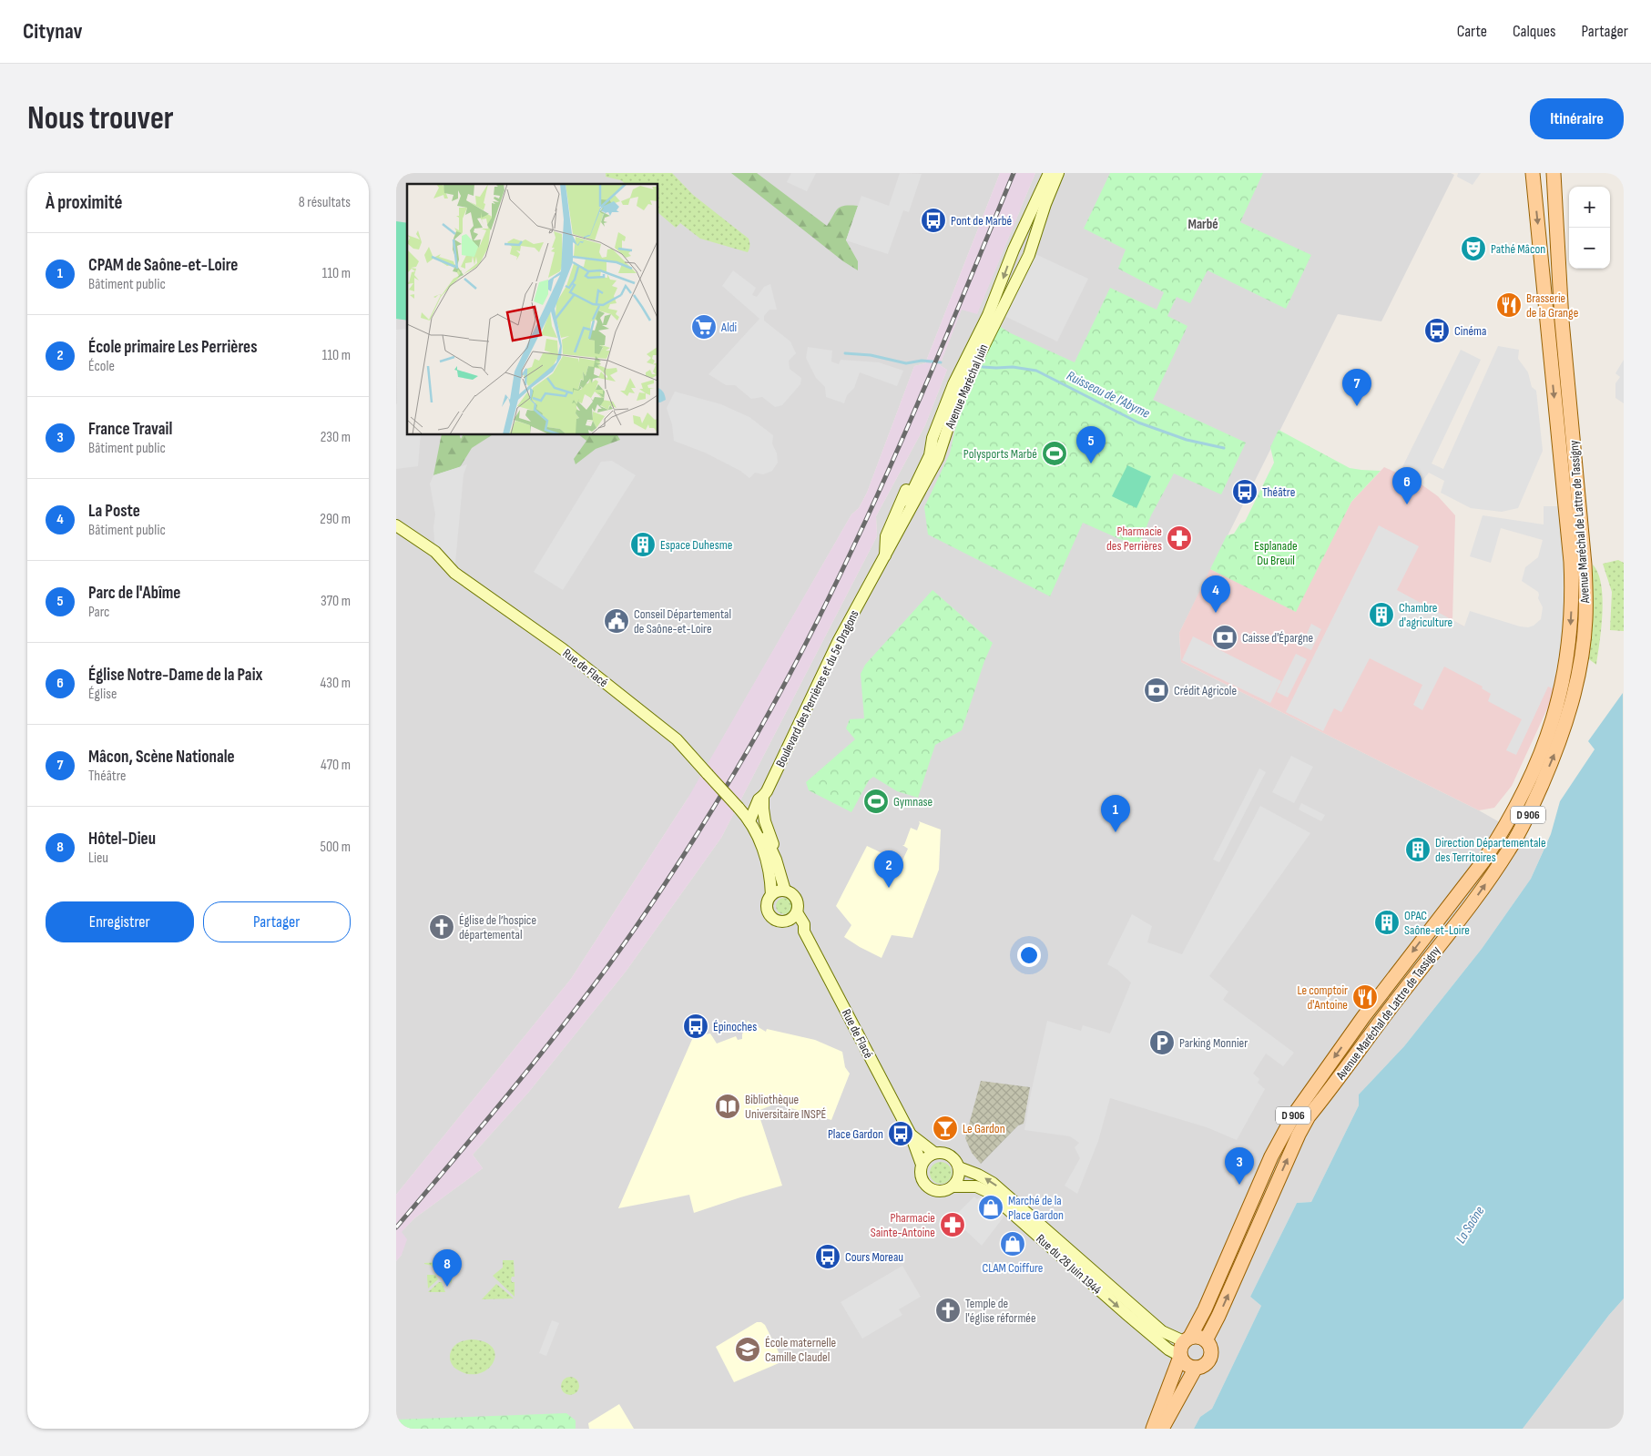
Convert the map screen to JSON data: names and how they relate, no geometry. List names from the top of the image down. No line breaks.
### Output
{"streets":{"main road":["Avenue Maréchal Juin","Avenue Maréchal de Lattre de Tassigny","Rue de Flacé","Boulevard des Perrières et du 5e Dragons","D 906","Rue du 28 Juin 1944"]},"crossings":[["Avenue Maréchal Juin","Boulevard des Perrières et du 5e Dragons"],["Avenue Maréchal de Lattre de Tassigny","Rue du 28 Juin 1944"],["Rue de Flacé","Boulevard des Perrières et du 5e Dragons"],["Rue de Flacé","Rue du 28 Juin 1944"]],"districts":["Marbé"],"water":["Ruisseau de l'Abyme","La Saône"],"parks":["Esplanade Du Breuil"],"places":{"bus stop":["Pont de Marbé","Cinéma","Théâtre","Épinoches","Place Gardon","Cours Moreau"],"theatre":["Pathé Mâcon"],"restaurant":["Brasserie de la Grange","Le comptoir d'Antoine"],"supermarket":["Aldi"],"sports":["Polysports Marbé","Gymnase"],"pharmacy":["Pharmacie des Perrières","Pharmacie Sainte-Antoine"],"building":["Espace Duhesme","Chambre d'agriculture","Direction Départementale des Territoires","OPAC Saône-et-Loire"],"public building":["Conseil Départemental de Saône-et-Loire"],"bank":["Caisse d'Épargne","Crédit Agricole"],"church":["Église de l’hospice départemental","Temple de l'église réformée"],"parking":["Parking Monnier"],"library":["Bibliothèque Universitaire INSPÉ"],"bar":["Le Gardon"],"shop":["Marché de la Place Gardon","CLAM Coiffure"],"school or university":["École maternelle Camille Claudel"]},"page":{"header":"Citynav","nav":["Carte","Calques","Partager"],"buttons":["Itinéraire",["Enregistrer","Partager"]],"title":"Nous trouver","heading":["À proximité","8 résultats"],"map_buttons":["+","−"],"list":[{"mark":"1","name":"CPAM de Saône-et-Loire","note":"Bâtiment public","value":"110 m"},{"mark":"2","name":"École primaire Les Perrières","note":"École","value":"110 m"},{"mark":"3","name":"France Travail","note":"Bâtiment public","value":"230 m"},{"mark":"4","name":"La Poste","note":"Bâtiment public","value":"290 m"},{"mark":"5","name":"Parc de l'Abîme","note":"Parc","value":"370 m"},{"mark":"6","name":"Église Notre-Dame de la Paix","note":"Église","value":"430 m"},{"mark":"7","name":"Mâcon, Scène Nationale","note":"Théâtre","value":"470 m"},{"mark":"8","name":"Hôtel-Dieu","note":"Lieu","value":"500 m"}],"pins":["7","5","6","4","1","2","3","8"]}}
